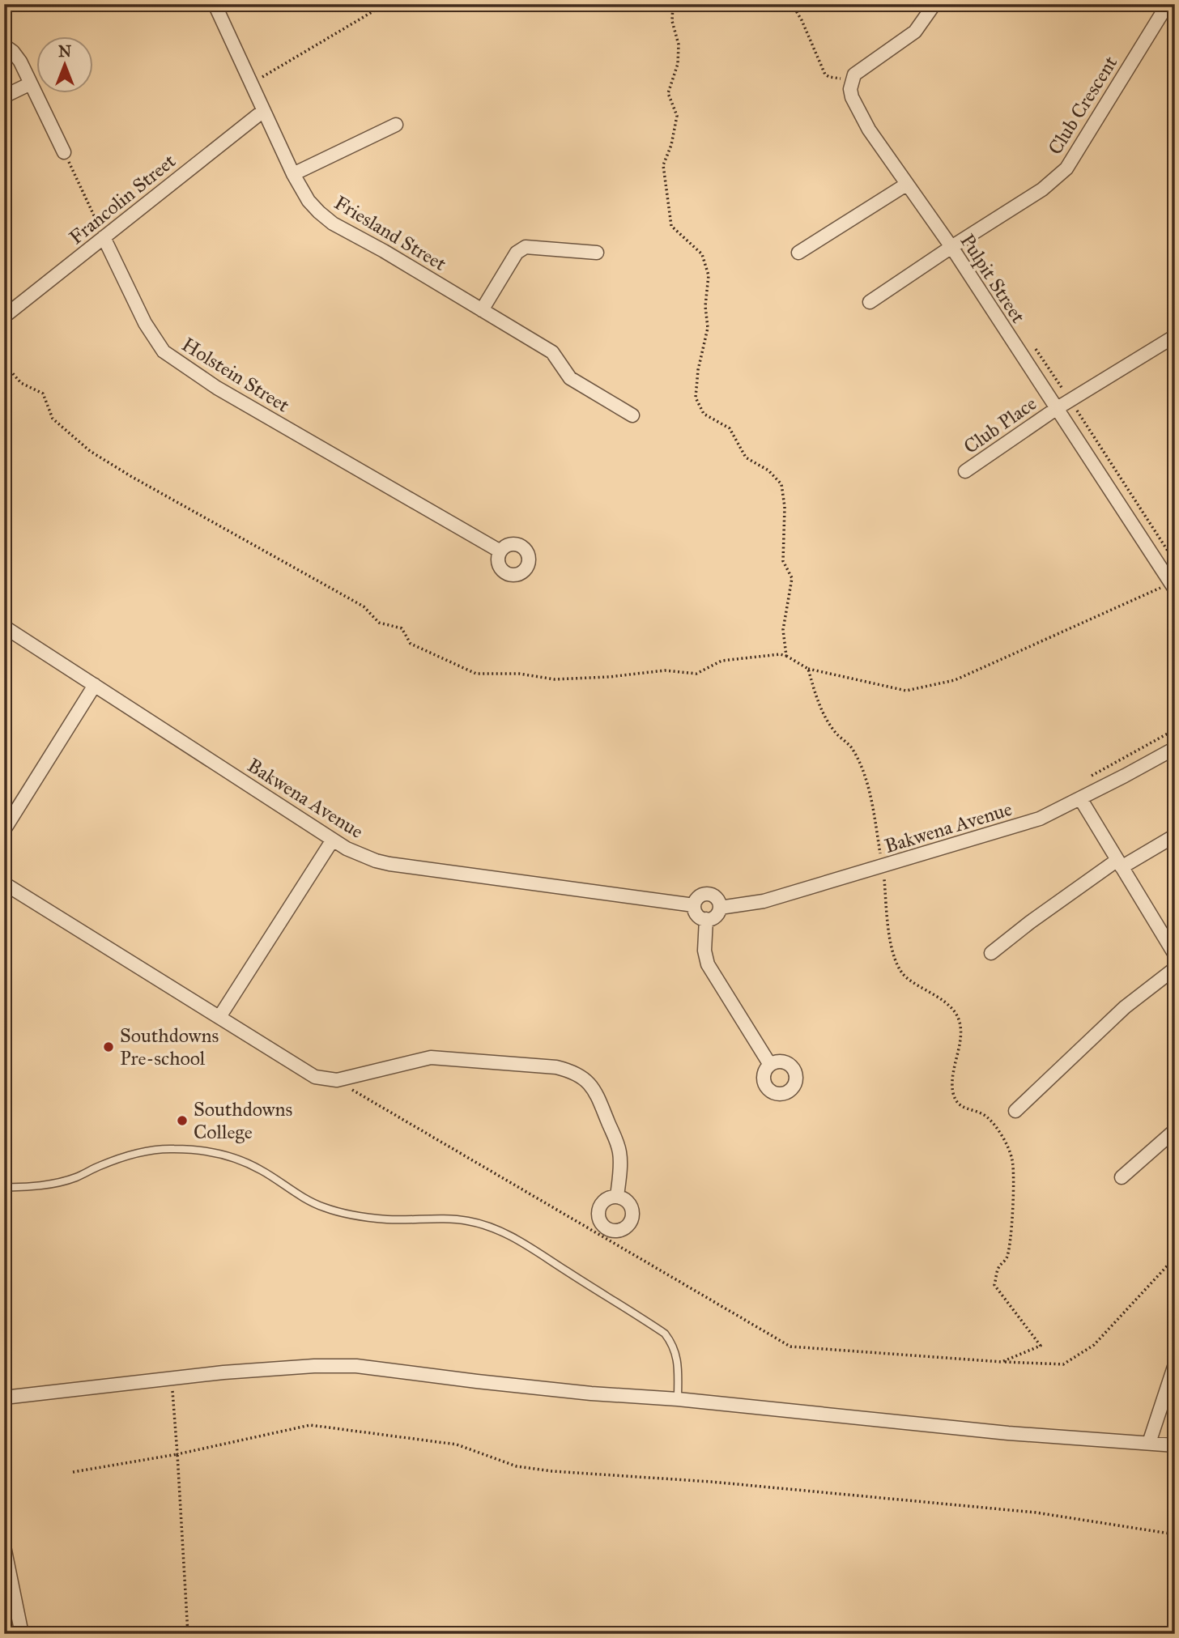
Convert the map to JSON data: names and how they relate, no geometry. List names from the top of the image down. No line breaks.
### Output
{"streets":{"street":["Club Crescent","Francolin Street","Friesland Street","Pulpit Street","Holstein Street","Club Place","Bakwena Avenue"]},"crossings":[["Club Crescent","Pulpit Street"],["Francolin Street","Friesland Street"],["Francolin Street","Holstein Street"],["Pulpit Street","Club Place"]],"places":["Southdowns Pre-school","Southdowns College"],"north":"top"}
